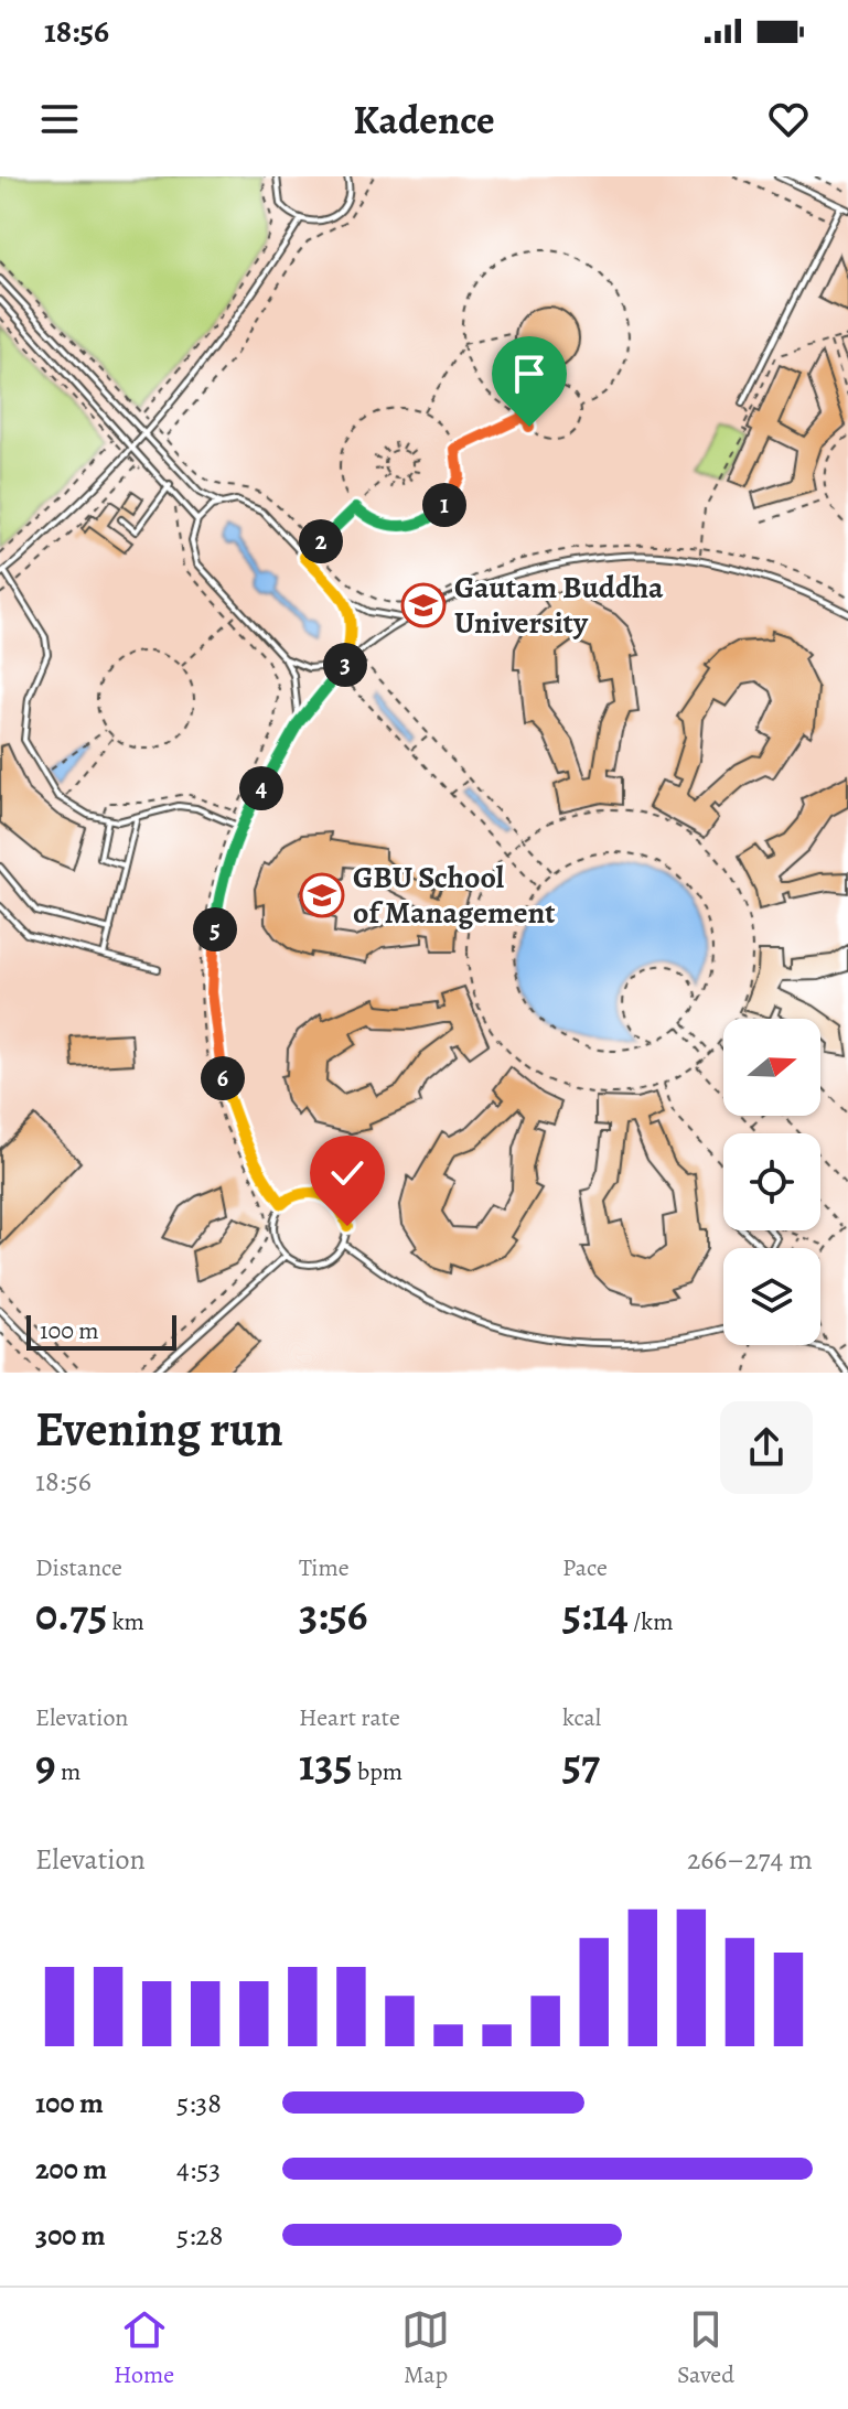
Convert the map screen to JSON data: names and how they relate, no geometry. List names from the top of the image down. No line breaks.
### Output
{"places":{"school or university":["Gautam Buddha University","GBU School of Management"]},"scale_bar":"100 m","north":"right","page":{"status":"18:56","header":"Kadence","pins":["1","2","3","4","5","6"],"scale":"100 m","heading":["Evening run","18:56"],"stats":[["Distance","0.75 km"],["Time","3:56"],["Pace","5:14 /km"],["Elevation","9 m"],["Heart rate","135 bpm"],["kcal","57"]],"chart":["Elevation","266–274 m"],"list":[{"name":"100 m","note":"5:38"},{"name":"200 m","note":"4:53"},{"name":"300 m","note":"5:28"}],"tabs":["Home","Map","Saved"]}}
